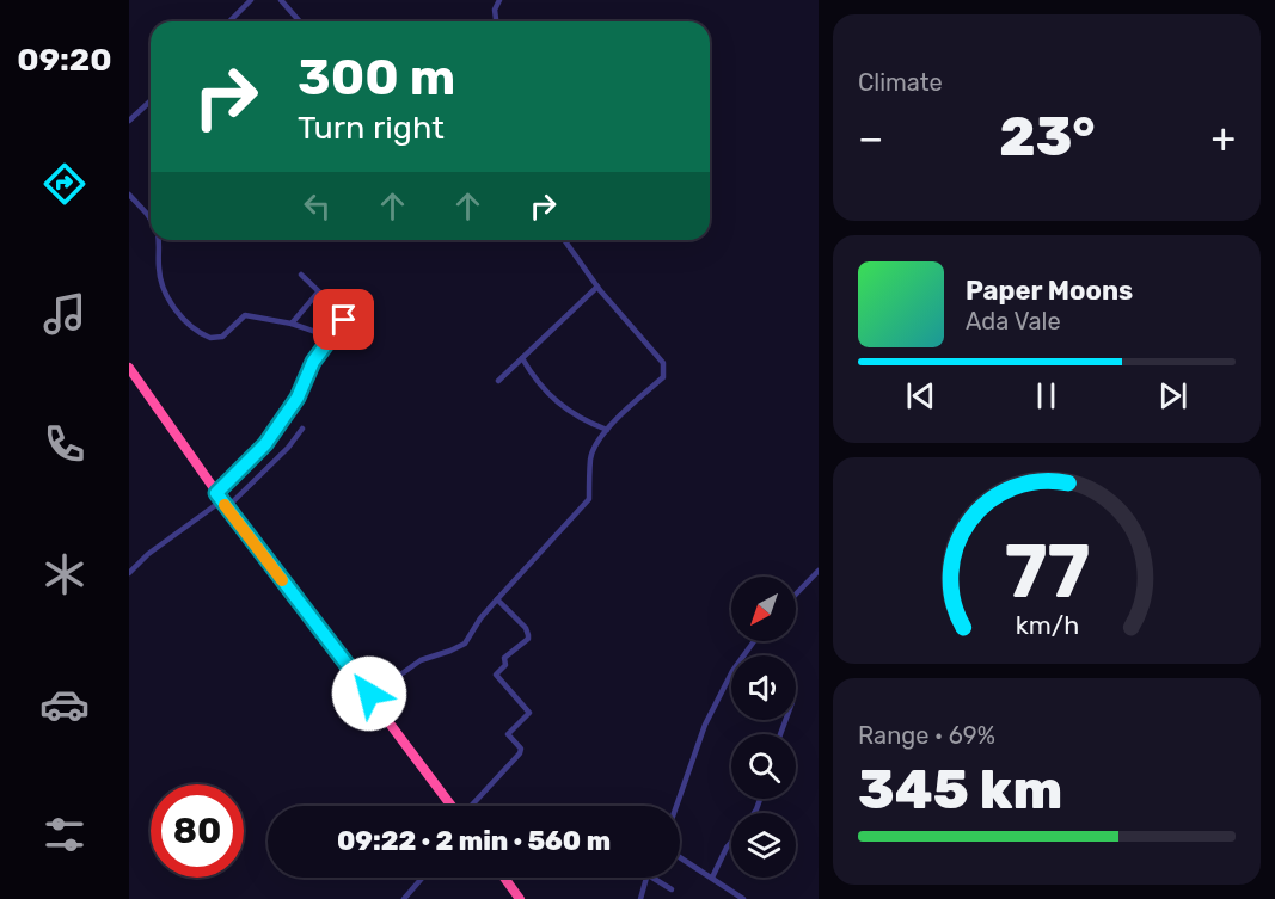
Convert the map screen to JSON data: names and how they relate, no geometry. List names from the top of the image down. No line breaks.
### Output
{"north":"bottom left","page":{"tabs":"09:20","tile":["Climate",["Range · 69%","345 km"]],"turn":["300 m","Turn right"],"heat":["−","23°","+"],"song":["Paper Moons","Ada Vale"],"limit":"80","trip":"09:22 · 2 min · 560 m","gauge":["77","km/h"]}}
